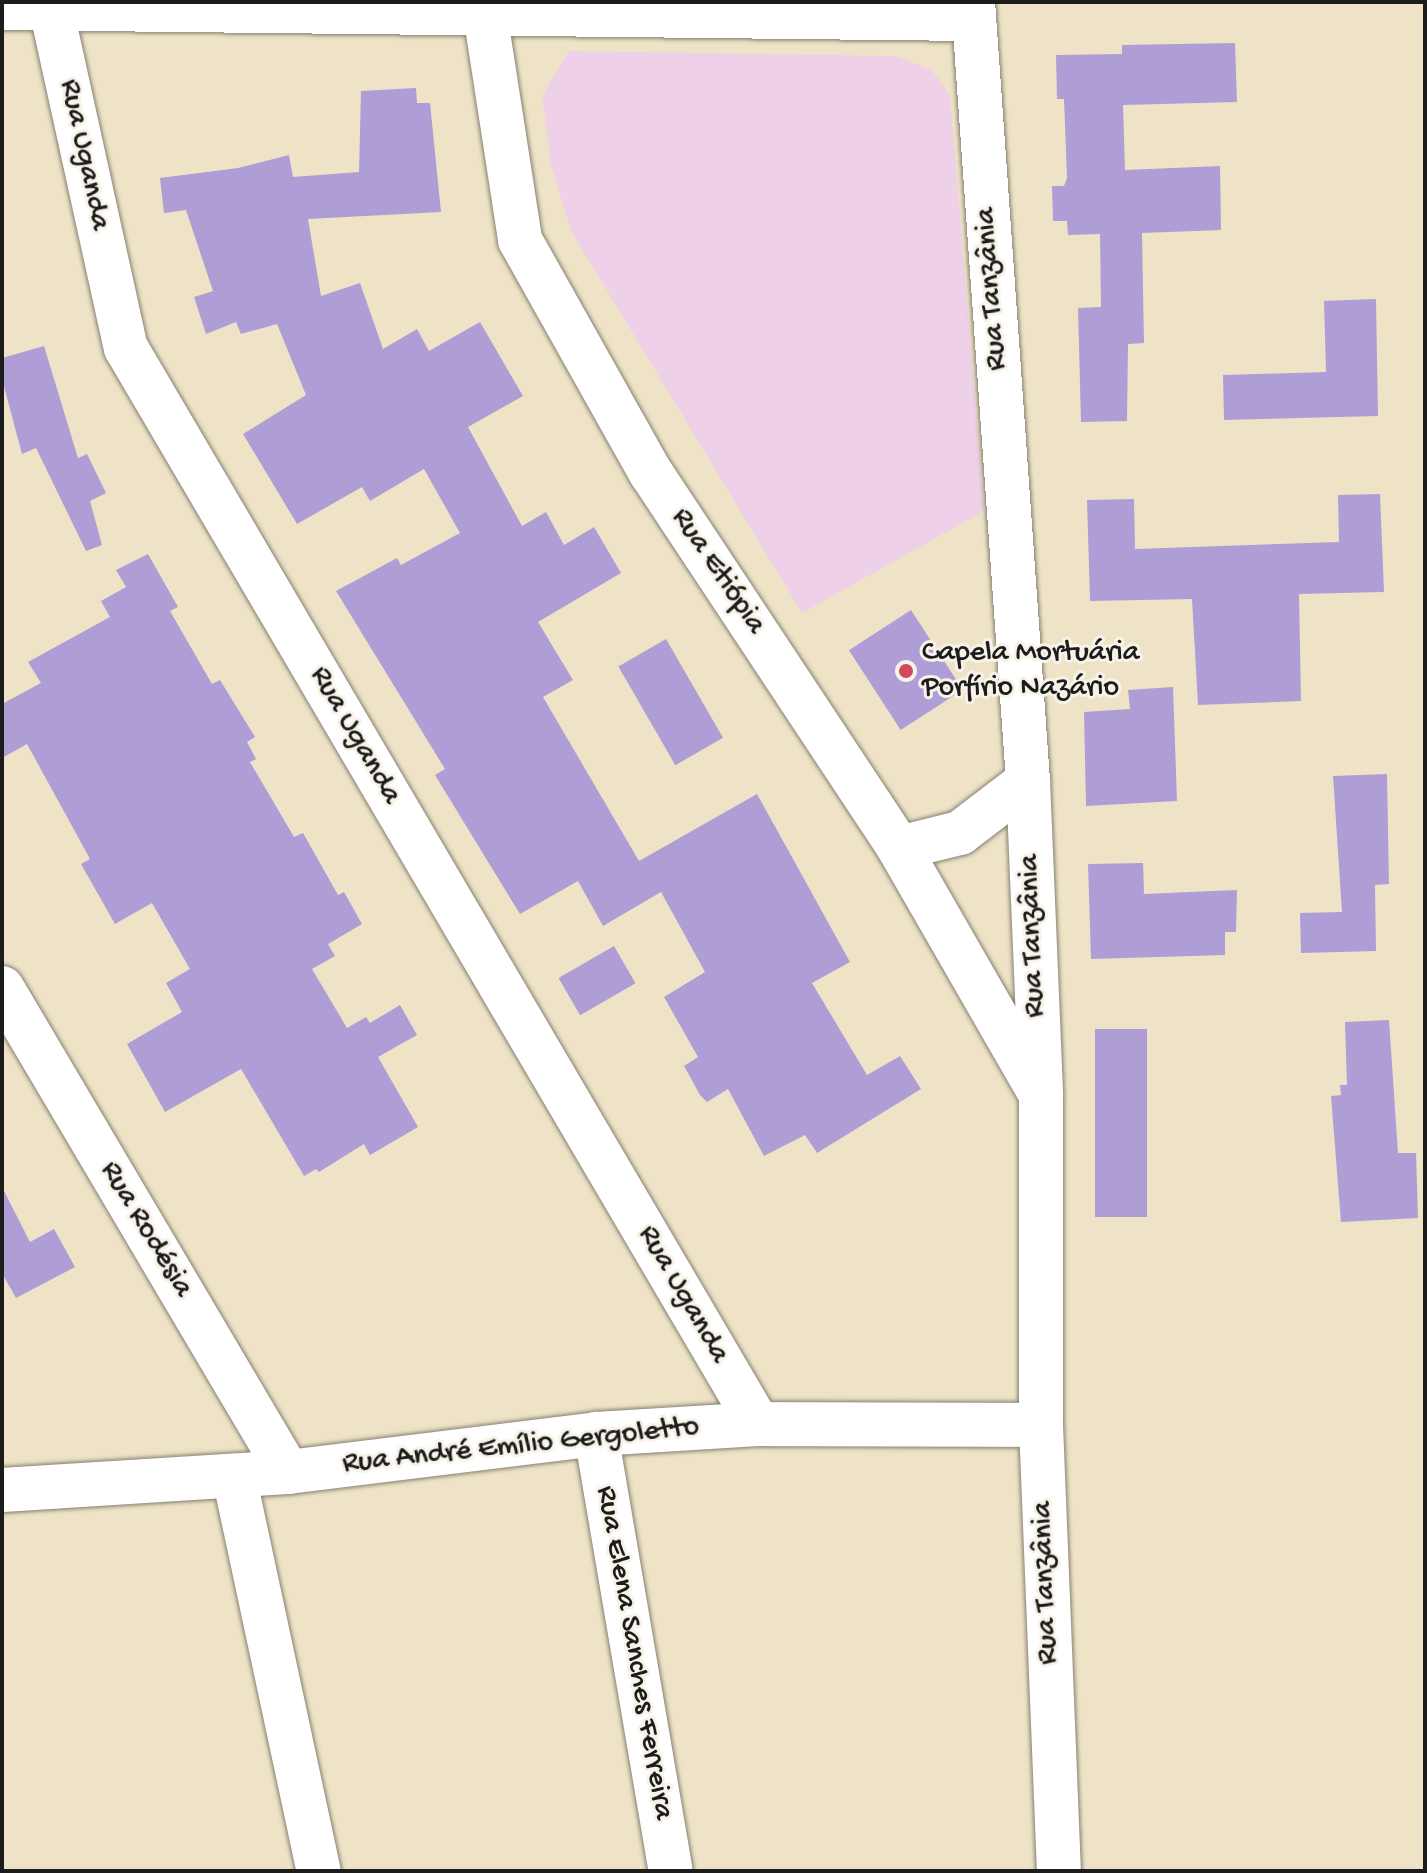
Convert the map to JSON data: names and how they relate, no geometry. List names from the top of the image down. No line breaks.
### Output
{"streets":{"street":["Rua Uganda","Rua Tanzânia","Rua Etiópia","Rua Rodésia","Rua André Emílio Gergoletto","Rua Elena Sanches Ferreira"]},"crossings":[["Rua Uganda","Rua André Emílio Gergoletto"],["Rua Tanzânia","Rua Etiópia"],["Rua Tanzânia","Rua André Emílio Gergoletto"],["Rua Rodésia","Rua André Emílio Gergoletto"],["Rua André Emílio Gergoletto","Rua Elena Sanches Ferreira"]],"places":["Capela Mortuária Porfírio Nazário"]}
